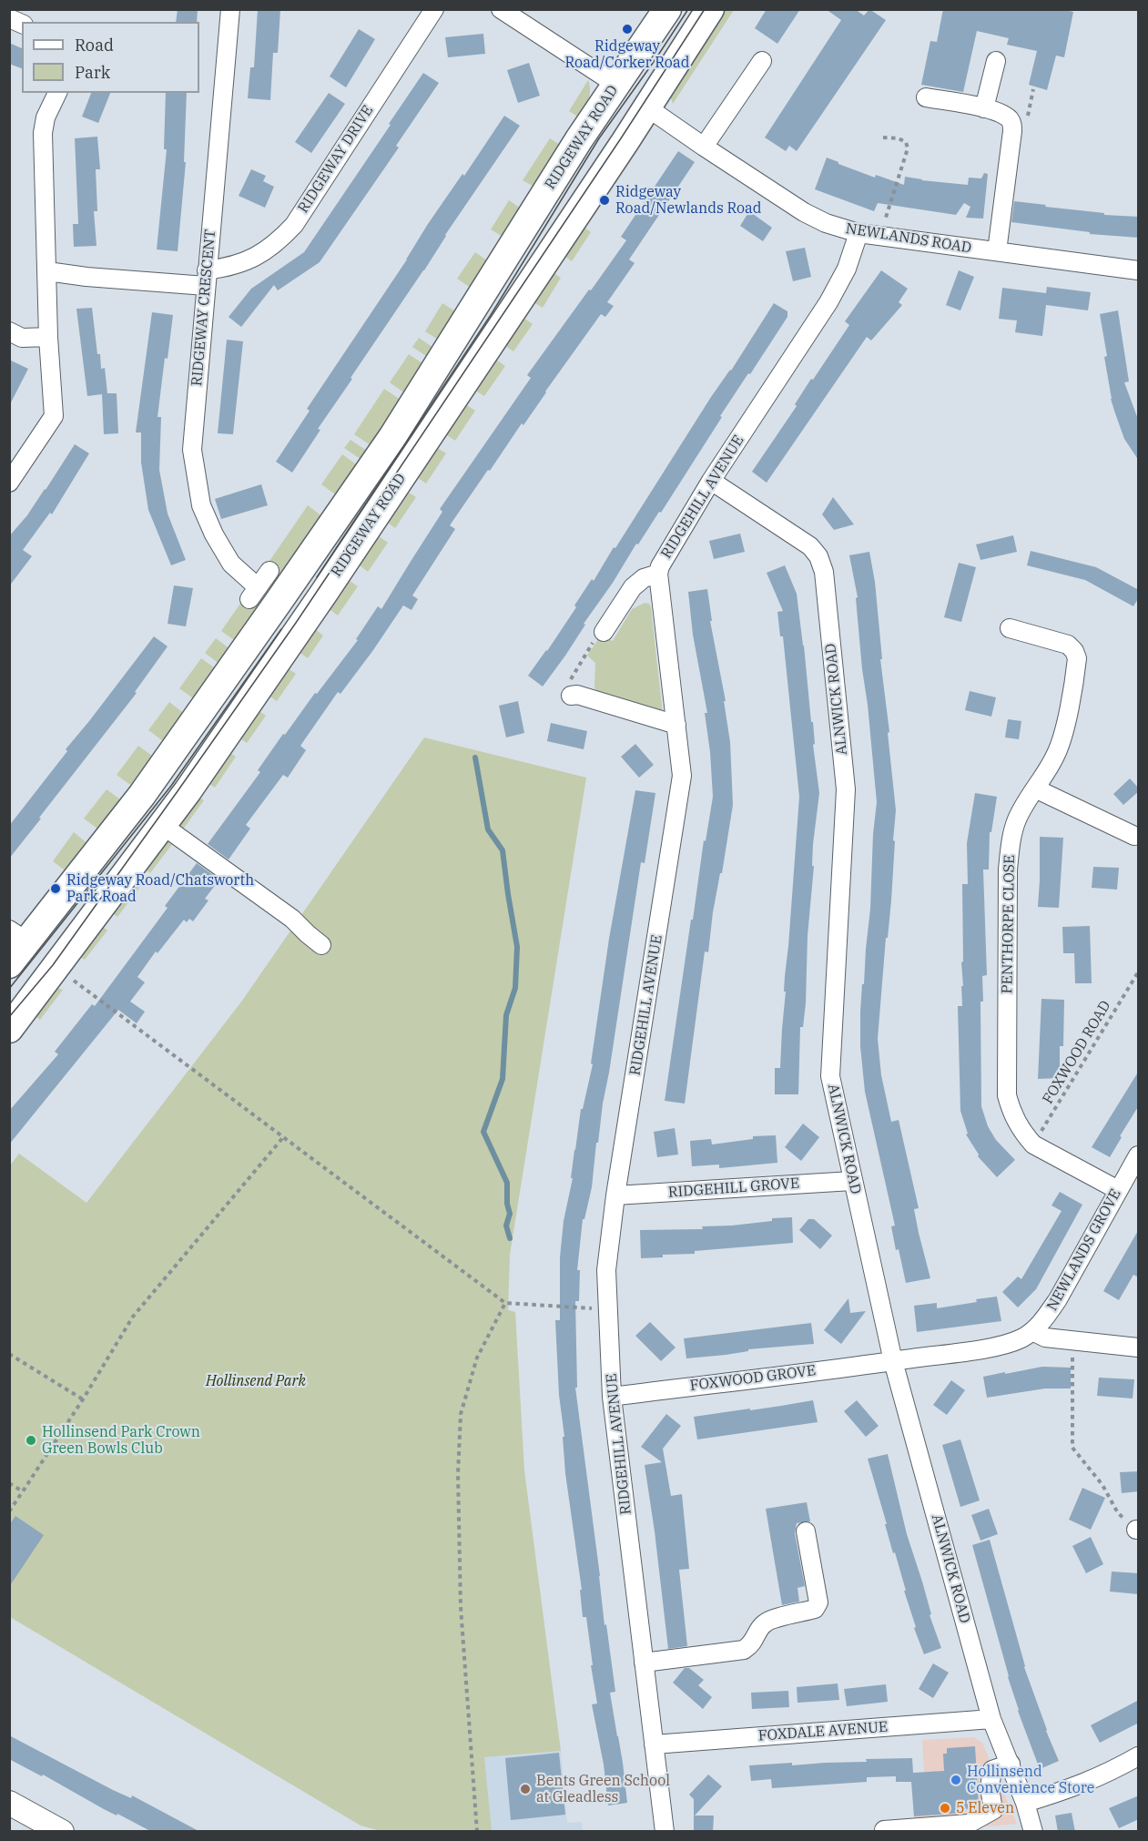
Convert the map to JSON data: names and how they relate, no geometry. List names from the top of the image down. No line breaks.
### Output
{"streets":{"highway":["RIDGEWAY ROAD"],"street":["RIDGEWAY DRIVE","NEWLANDS ROAD","RIDGEWAY CRESCENT","RIDGEHILL AVENUE","ALNWICK ROAD","PENTHORPE CLOSE","RIDGEHILL GROVE","NEWLANDS GROVE","FOXWOOD GROVE","FOXDALE AVENUE"],"path":["FOXWOOD ROAD"]},"crossings":[["RIDGEWAY ROAD","NEWLANDS ROAD"],["RIDGEWAY DRIVE","RIDGEWAY CRESCENT"],["NEWLANDS ROAD","RIDGEHILL AVENUE"],["RIDGEHILL AVENUE","ALNWICK ROAD"],["RIDGEHILL AVENUE","RIDGEHILL GROVE"],["RIDGEHILL AVENUE","FOXWOOD GROVE"],["RIDGEHILL AVENUE","FOXDALE AVENUE"],["ALNWICK ROAD","RIDGEHILL GROVE"],["ALNWICK ROAD","NEWLANDS GROVE"],["ALNWICK ROAD","FOXWOOD GROVE"],["ALNWICK ROAD","FOXDALE AVENUE"],["PENTHORPE CLOSE","FOXWOOD ROAD"],["PENTHORPE CLOSE","NEWLANDS GROVE"],["NEWLANDS GROVE","FOXWOOD GROVE"]],"parks":["Hollinsend Park"],"places":["Ridgeway Road/Corker Road","Ridgeway Road/Newlands Road","Ridgeway Road/Chatsworth Park Road","Hollinsend Park Crown Green Bowls Club","Hollinsend Convenience Store","Bents Green School at Gleadless","5 Eleven"],"legend":["Road","Park"]}
